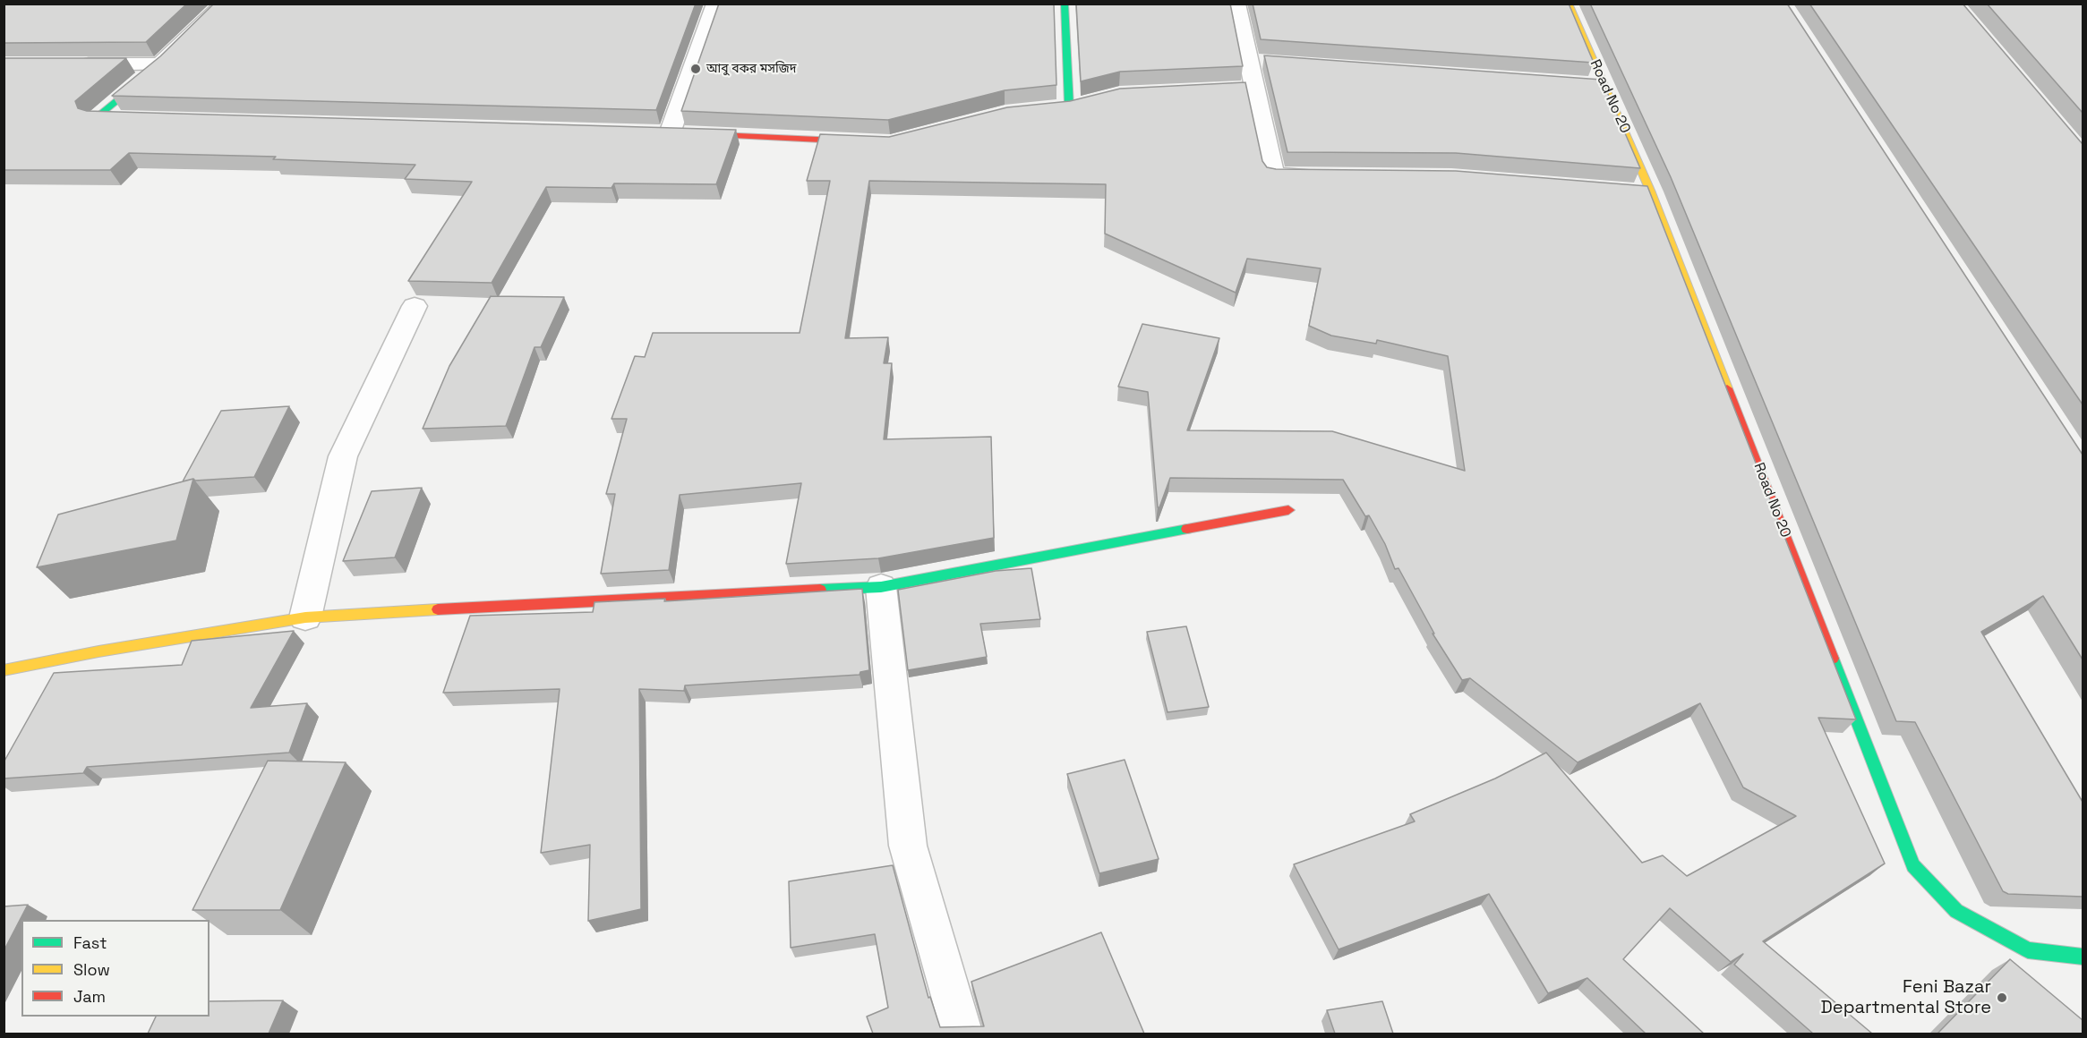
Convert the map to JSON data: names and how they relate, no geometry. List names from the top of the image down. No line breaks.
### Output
{"streets":{"street":["Road No 20"]},"places":["আবু বকর মসজিদ","Feni Bazar Departmental Store"],"legend":["Fast","Slow","Jam"]}
